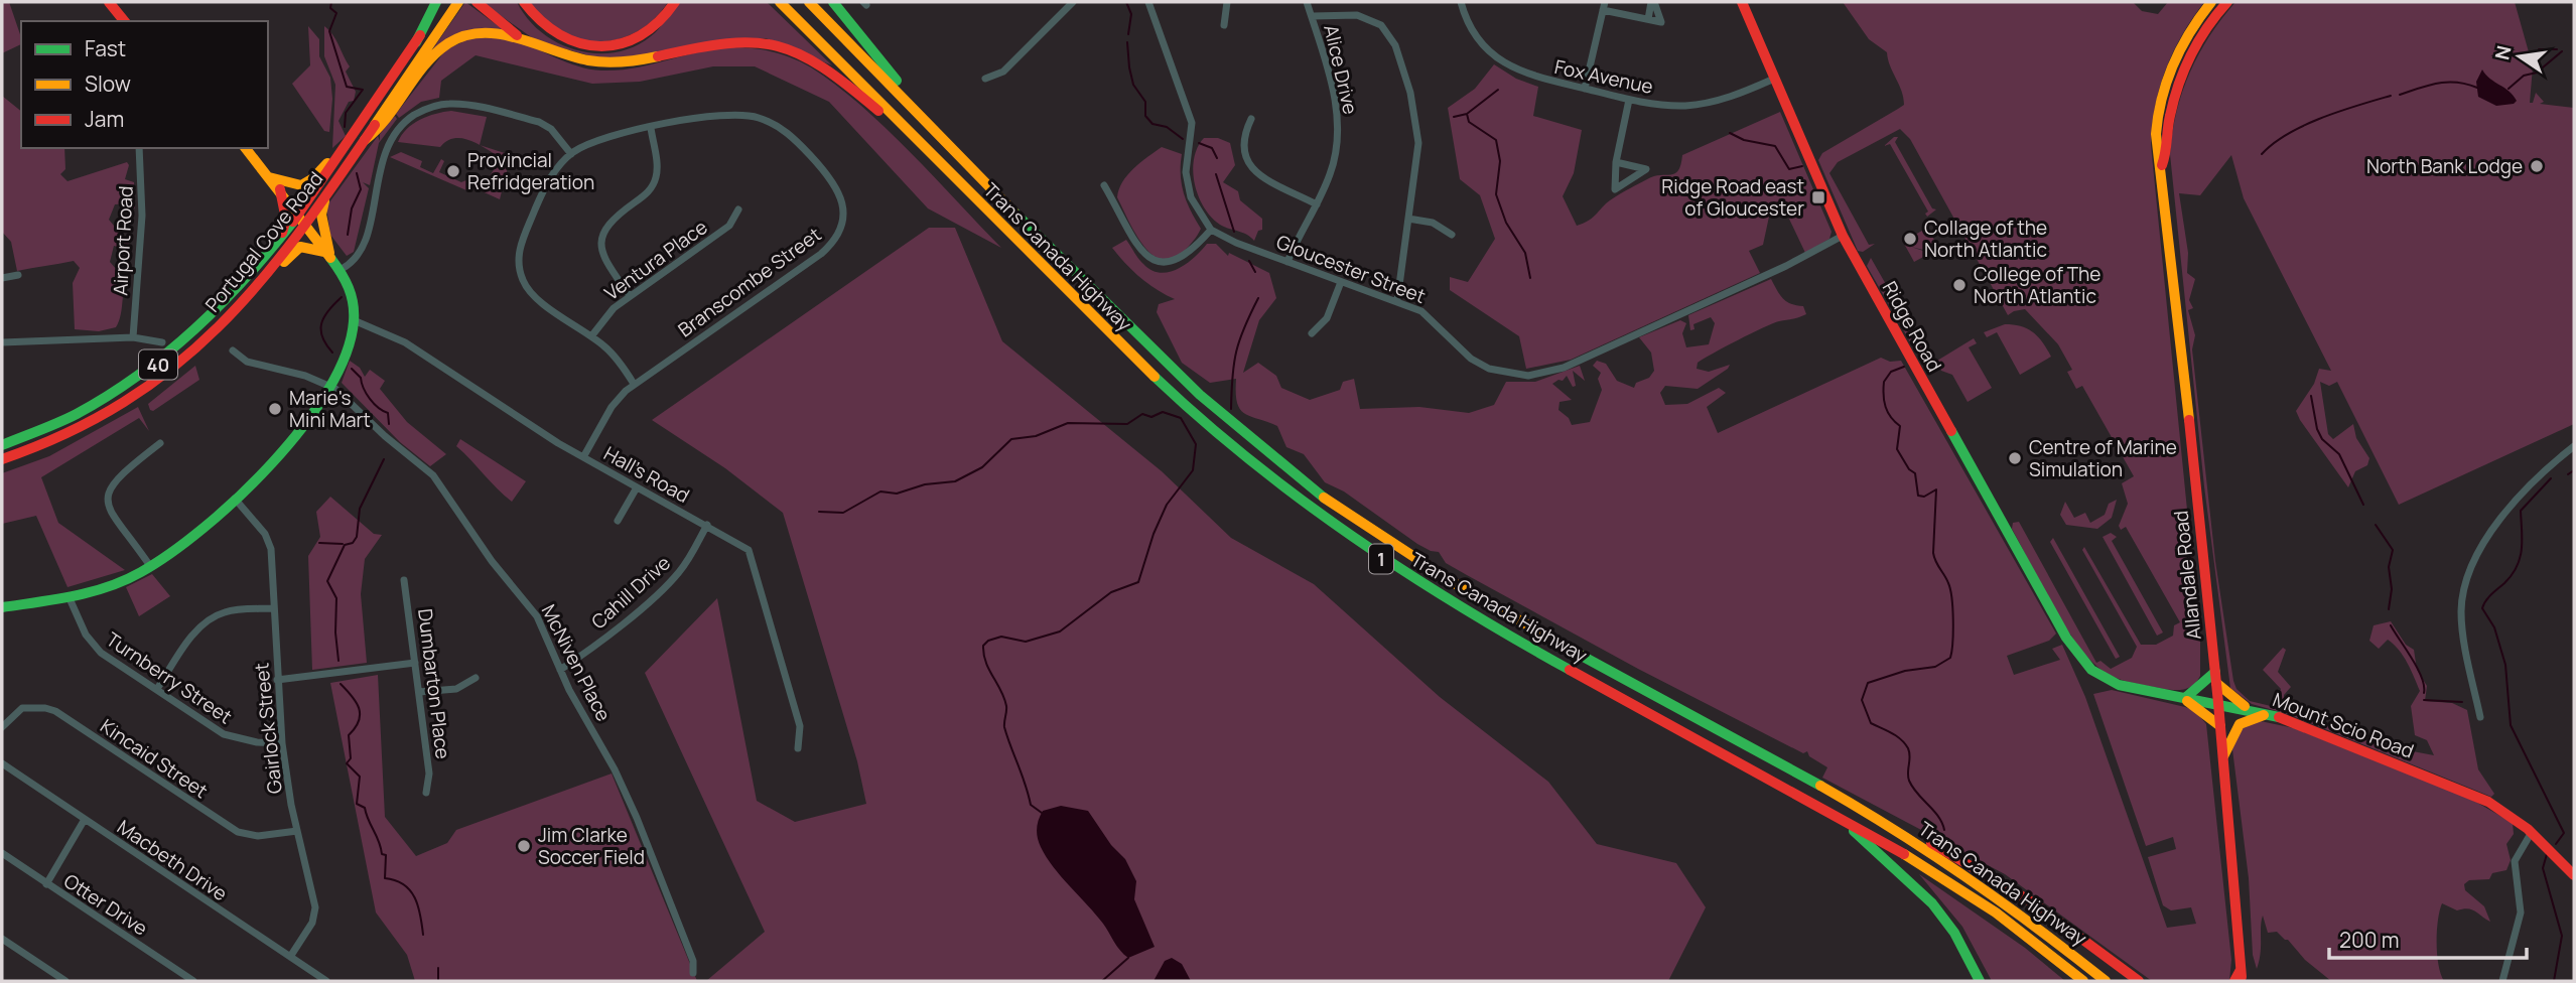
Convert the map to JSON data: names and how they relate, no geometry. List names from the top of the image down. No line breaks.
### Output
{"streets":{"main road":["Portugal Cove Road","Trans Canada Highway","Ridge Road","40","1","Allandale Road","Mount Scio Road"],"street":["Alice Drive","Fox Avenue","Airport Road","Ventura Place","Gloucester Street","Branscombe Street","Hall's Road","Cahill Drive","McNiven Place","Turnberry Street","Dumbarton Place","Gairlock Street","Kincaid Street","Macbeth Drive","Otter Drive"]},"crossings":[["Alice Drive","Gloucester Street"],["Fox Avenue","Ridge Road"],["Ventura Place","Branscombe Street"],["Gloucester Street","Ridge Road"],["Branscombe Street","Hall's Road"],["Ridge Road","Mount Scio Road"],["Hall's Road","Cahill Drive"],["Allandale Road","Mount Scio Road"],["Cahill Drive","McNiven Place"],["Turnberry Street","Gairlock Street"],["Gairlock Street","Kincaid Street"],["Gairlock Street","Macbeth Drive"]],"places":{"other":["North Bank Lodge","Provincial Refridgeration","Collage of the North Atlantic","College of The North Atlantic","Marie's Mini Mart","Centre of Marine Simulation","Jim Clarke Soccer Field"],"transit":["Ridge Road east of Gloucester"]},"legend":["Fast","Slow","Jam"],"scale_bar":"200 m","north":"left"}
